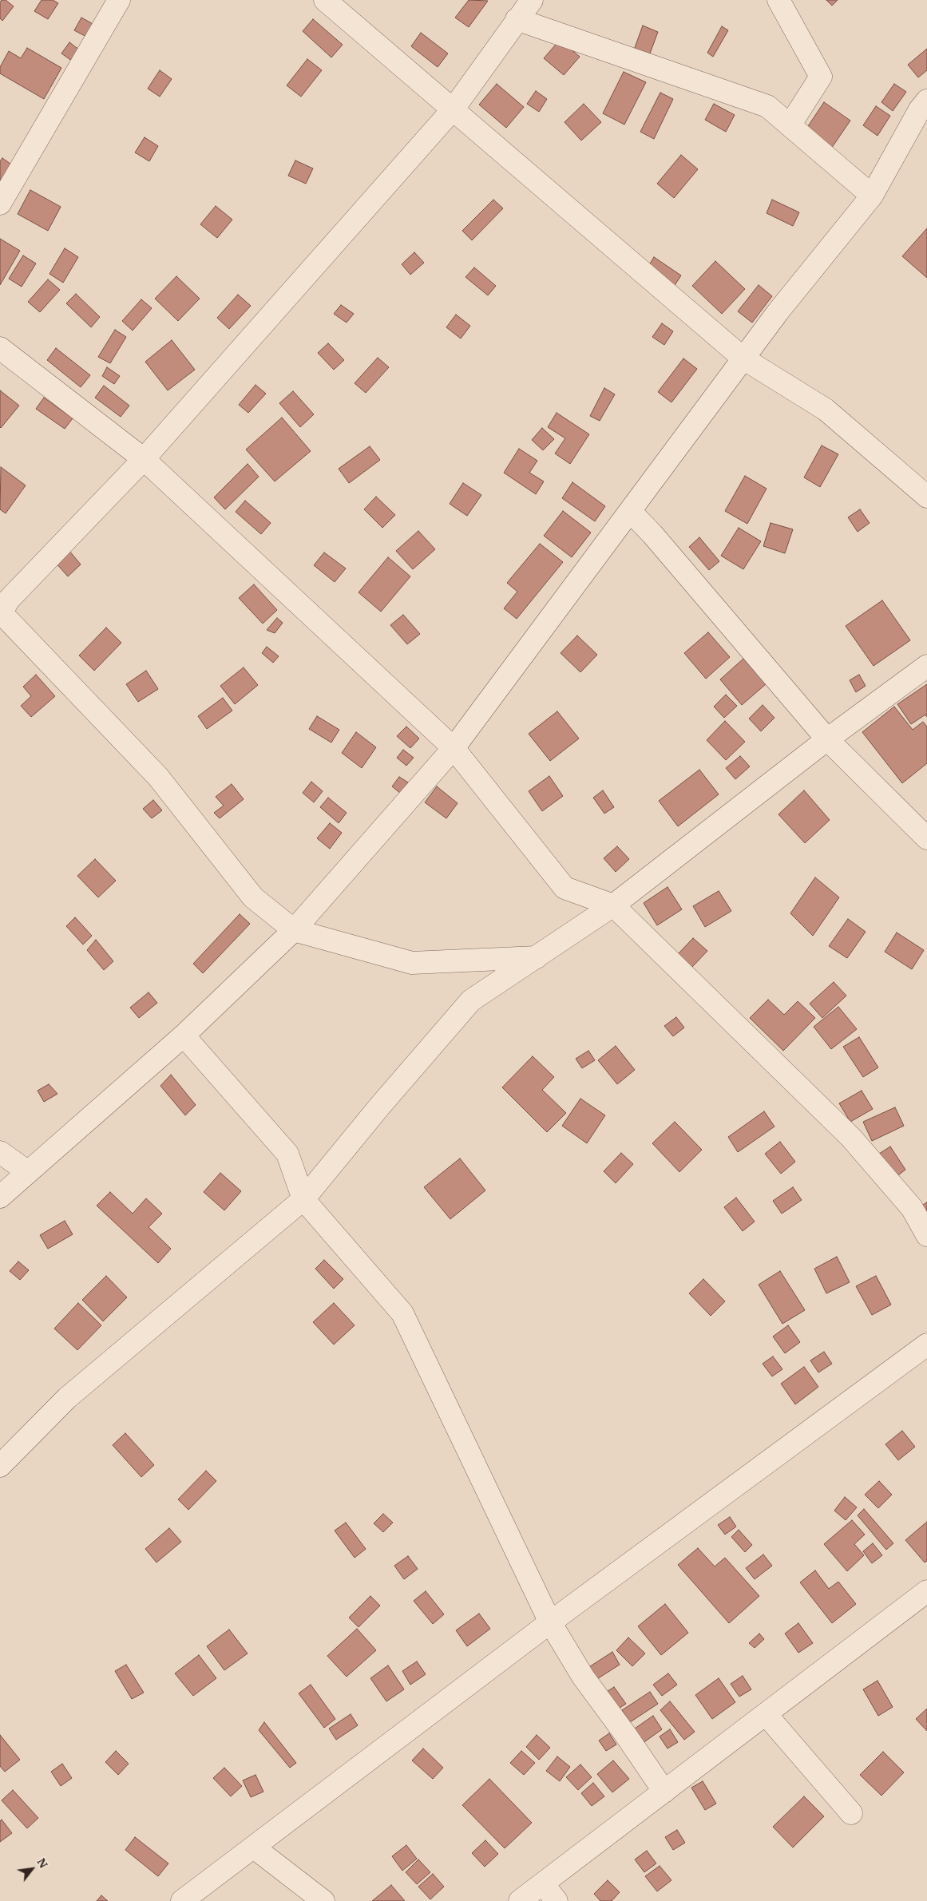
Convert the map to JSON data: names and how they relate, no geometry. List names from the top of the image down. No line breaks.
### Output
{"north":"top right"}
